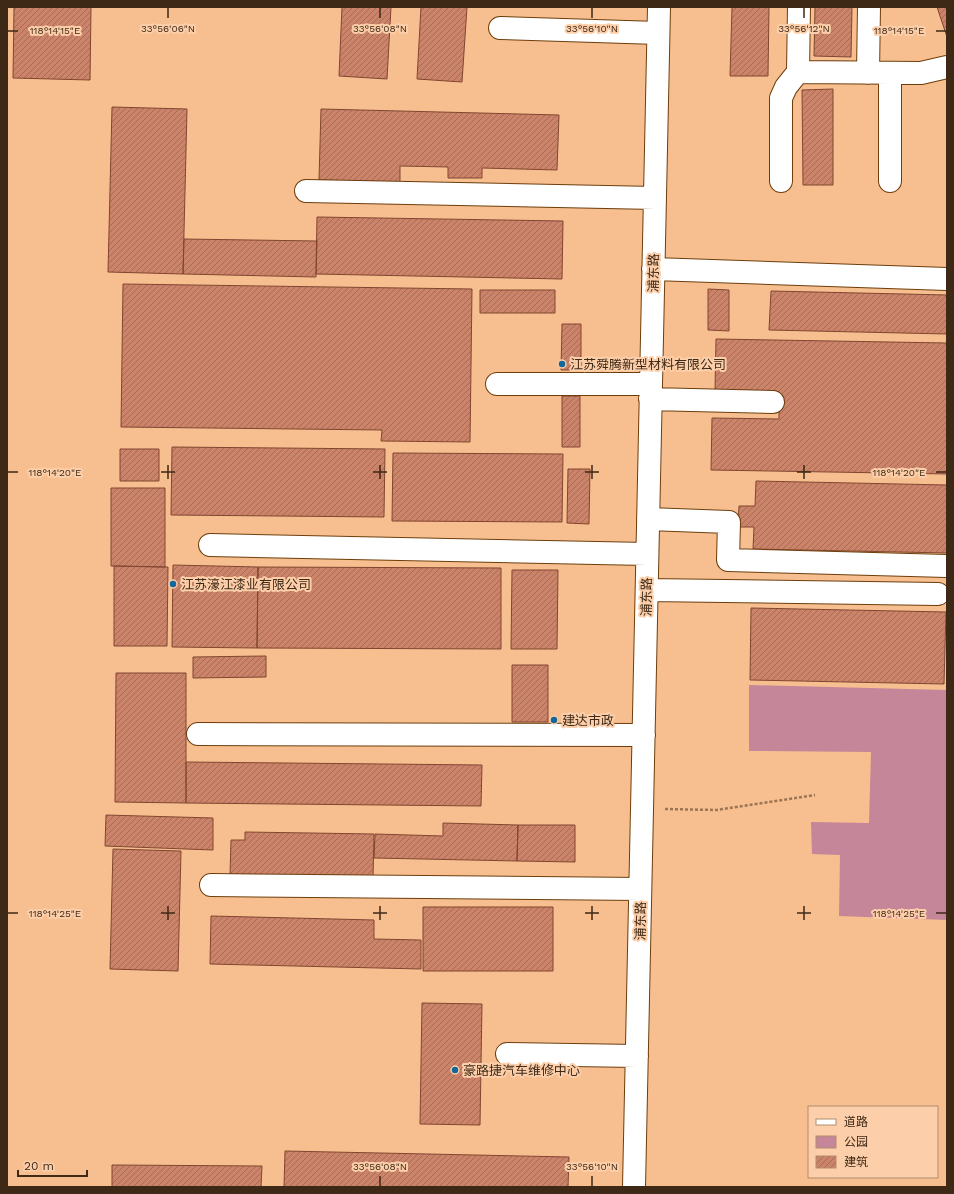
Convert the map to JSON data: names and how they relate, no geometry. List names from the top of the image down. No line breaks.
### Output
{"streets":{"street":["浦东路"]},"places":["江苏舜腾新型材料有限公司","江苏濠江漆业有限公司","建达市政","豪路捷汽车维修中心"],"legend":["道路","公园","建筑"],"scale_bar":"20 m","coordinates":["33°56'06\"N","33°56'08\"N","33°56'10\"N","33°56'12\"N","118°14'15\"E","118°14'20\"E","118°14'25\"E"]}
